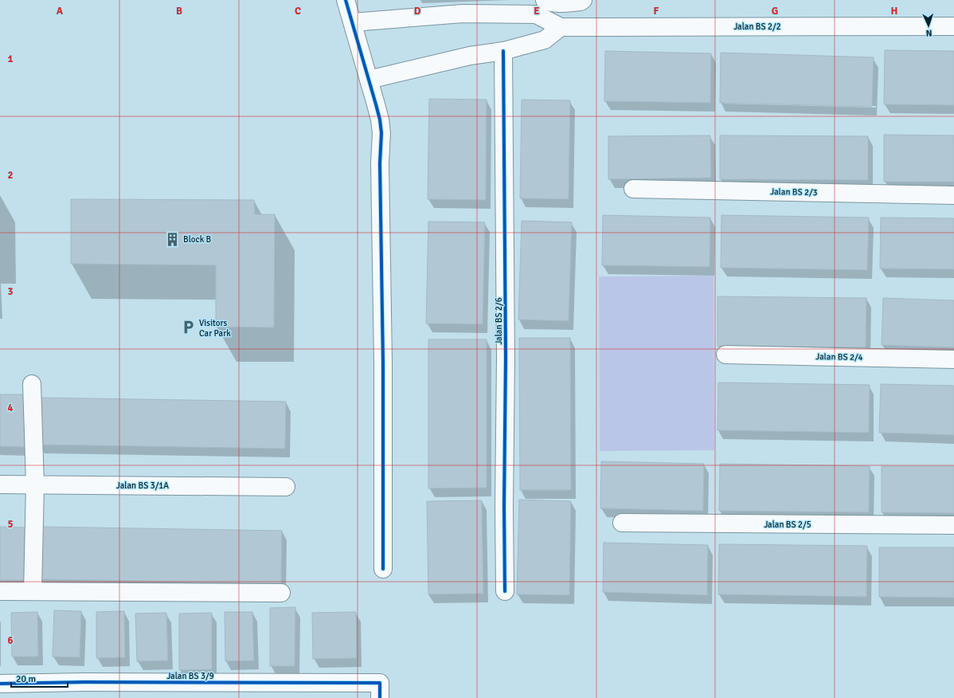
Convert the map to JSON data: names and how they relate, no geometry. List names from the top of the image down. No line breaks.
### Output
{"streets":{"street":["Jalan BS 2/2","Jalan BS 2/3","Jalan BS 2/6","Jalan BS 2/4","Jalan BS 3/1A","Jalan BS 2/5","Jalan BS 3/9"]},"places":{"building":["Block B"],"parking":["Visitors Car Park"]},"scale_bar":"20 m","north":"bottom","grid":{"columns":["A","B","C","D","E","F","G","H"],"rows":["1","2","3","4","5","6"]}}
